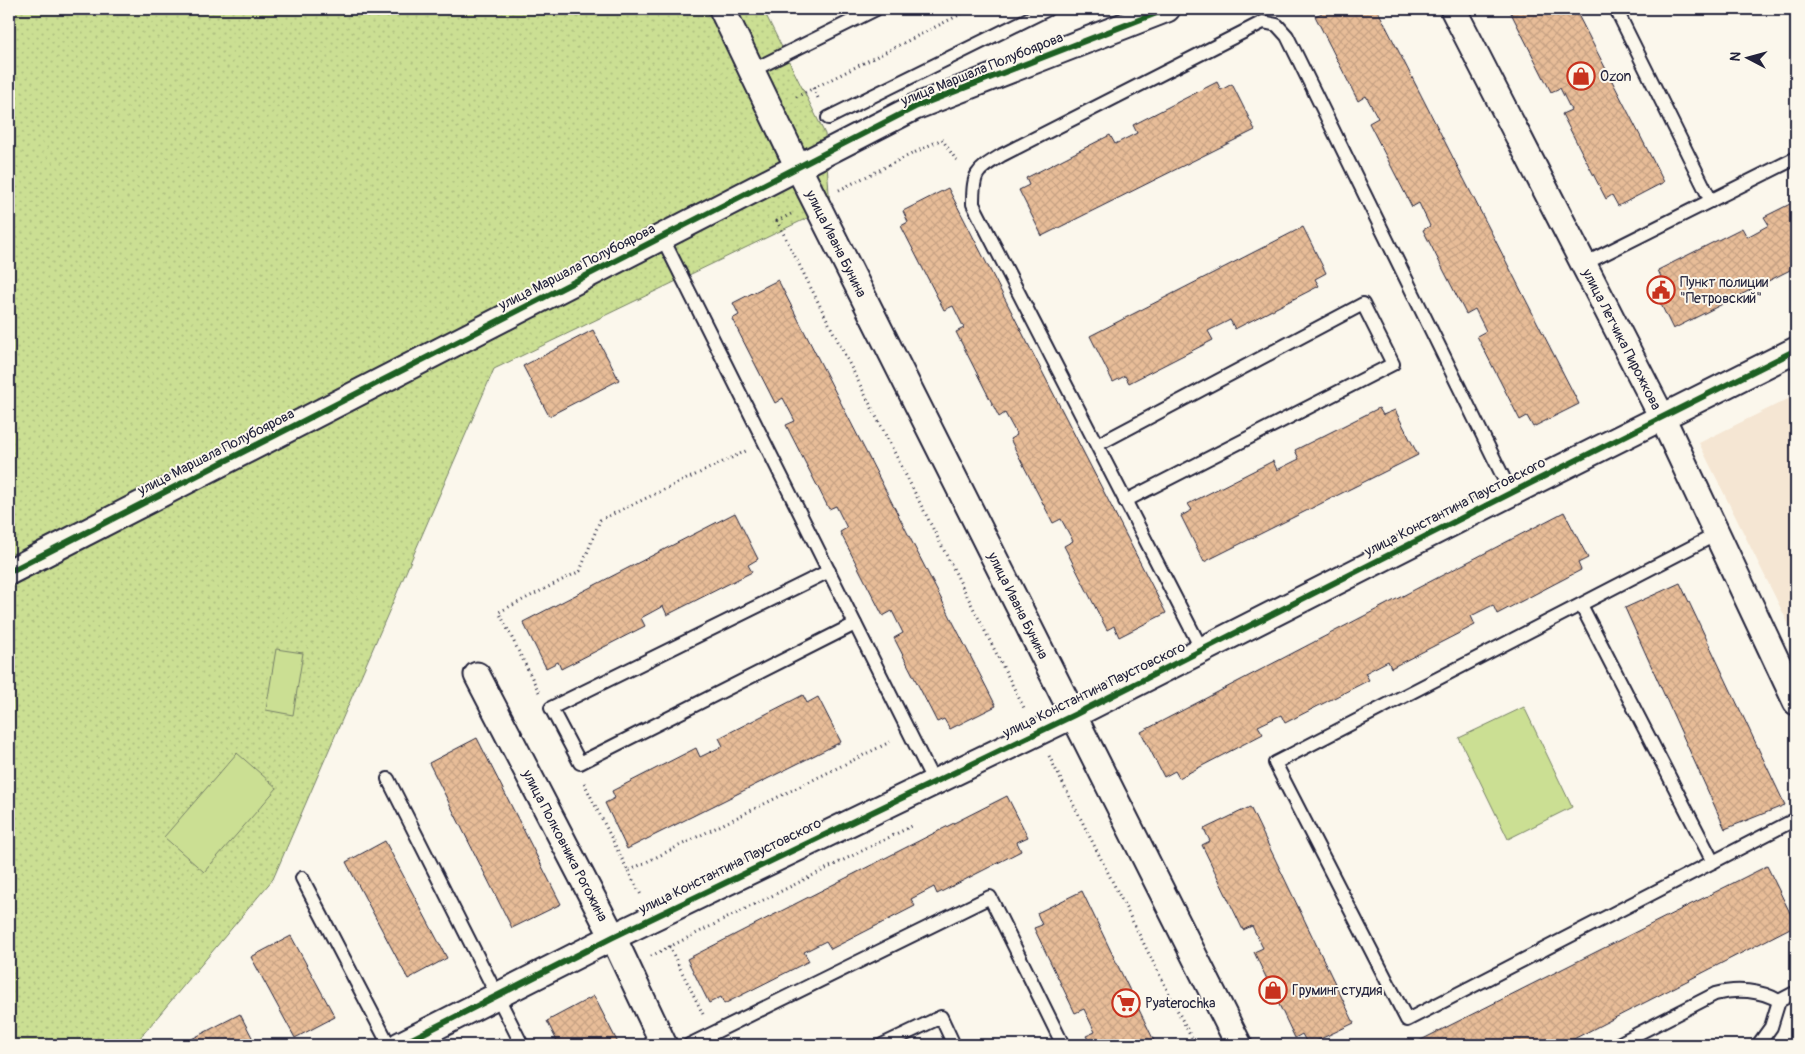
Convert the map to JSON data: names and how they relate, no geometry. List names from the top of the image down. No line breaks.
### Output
{"streets":{"street":["улица Маршала Полубоярова","улица Ивана Бунина","улица Летчика Пирожкова","улица Константина Паустовского","улица Полковника Рогожина"]},"crossings":[["улица Маршала Полубоярова","улица Ивана Бунина"],["улица Ивана Бунина","улица Константина Паустовского"],["улица Летчика Пирожкова","улица Константина Паустовского"],["улица Константина Паустовского","улица Полковника Рогожина"]],"places":{"shop":["Ozon","Груминг студия"],"public building":["Пункт полиции \"Петровский\""],"supermarket":["Pyaterochka"]},"north":"left"}
